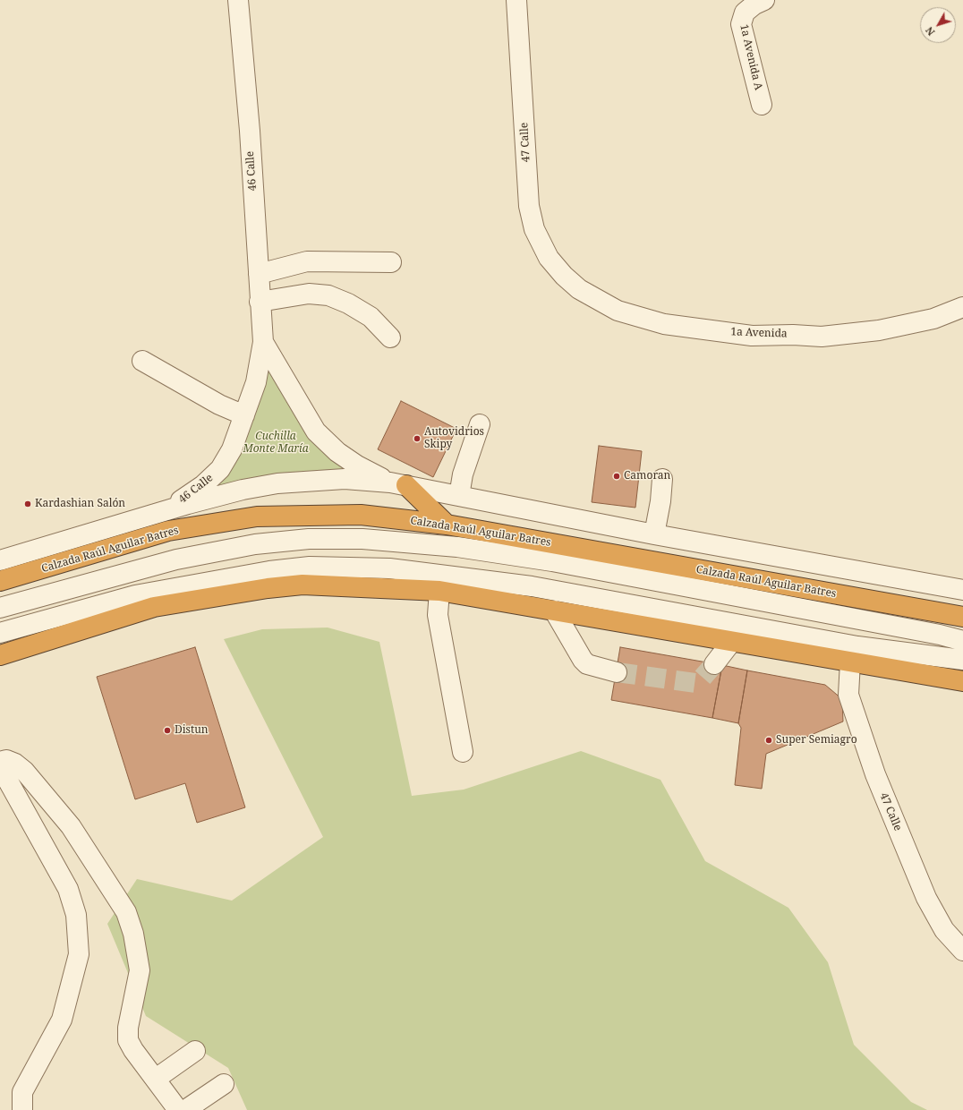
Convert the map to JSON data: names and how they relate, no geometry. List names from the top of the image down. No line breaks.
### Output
{"streets":{"highway":["Calzada Raúl Aguilar Batres"],"street":["1a Avenida A","47 Calle","46 Calle","1a Avenida"]},"crossings":[["47 Calle","1a Avenida"]],"parks":["Cuchilla Monte María"],"places":["Autovidrios Skipy","Camoran","Kardashian Salón","Distun","Super Semiagro"],"north":"bottom left"}
